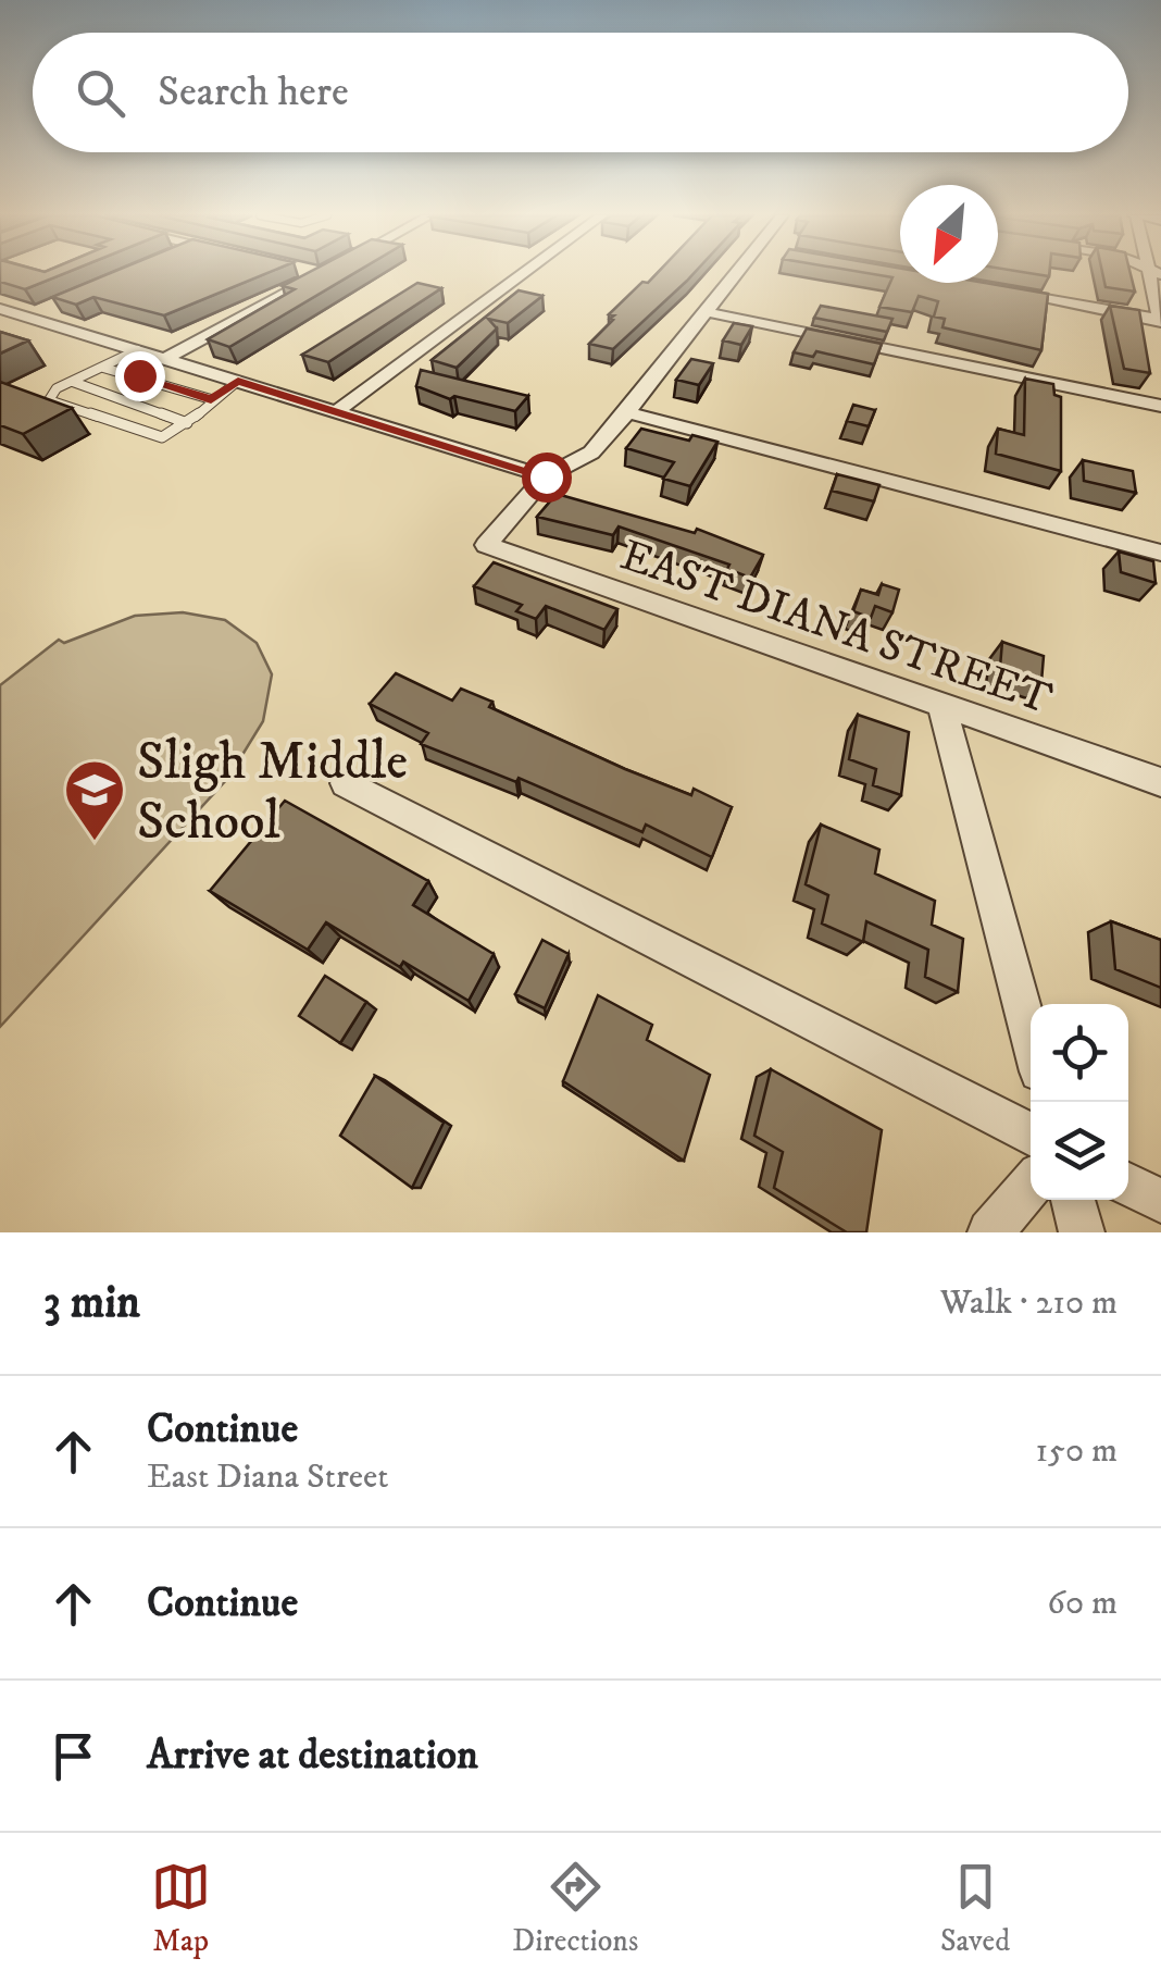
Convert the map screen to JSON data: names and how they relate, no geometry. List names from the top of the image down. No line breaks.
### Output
{"streets":{"street":["EAST DIANA STREET"]},"places":{"school or university":["Sligh Middle School"]},"north":"bottom left","page":{"search":"Search here","heading":["3 min","Walk · 210 m"],"list":[["Continue","East Diana Street","150 m"],["Continue","60 m"],"Arrive at destination"],"nav":["Map","Directions","Saved"]}}
